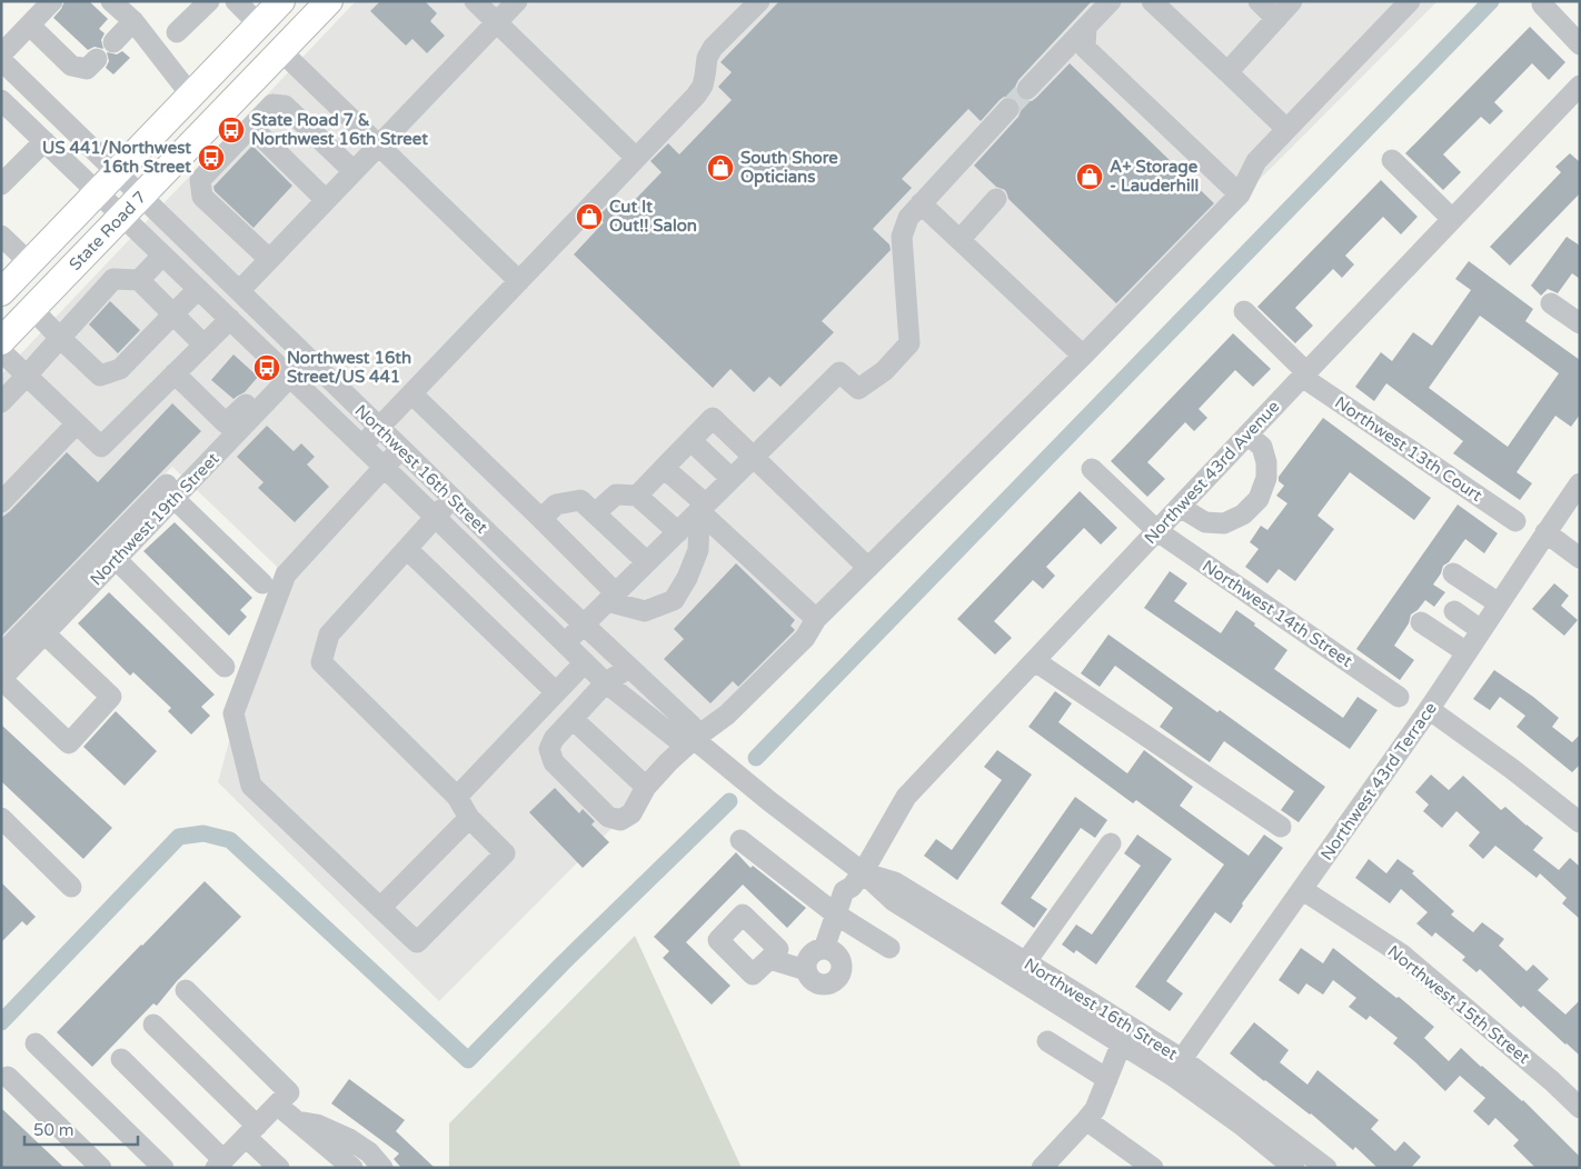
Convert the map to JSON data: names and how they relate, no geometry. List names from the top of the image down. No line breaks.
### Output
{"streets":{"main road":["State Road 7"],"street":["Northwest 13th Court","Northwest 16th Street","Northwest 43rd Avenue","Northwest 19th Street","Northwest 14th Street","Northwest 43rd Terrace","Northwest 15th Street"]},"crossings":[["State Road 7","Northwest 16th Street"],["Northwest 13th Court","Northwest 43rd Avenue"],["Northwest 16th Street","Northwest 43rd Avenue"],["Northwest 16th Street","Northwest 19th Street"],["Northwest 16th Street","Northwest 43rd Terrace"],["Northwest 43rd Avenue","Northwest 14th Street"],["Northwest 43rd Terrace","Northwest 15th Street"]],"places":{"bus stop":["State Road 7 & Northwest 16th Street","US 441/Northwest 16th Street","Northwest 16th Street/US 441"],"shop":["South Shore Opticians","A+ Storage - Lauderhill","Cut It Out!! Salon"]},"scale_bar":"50 m"}
